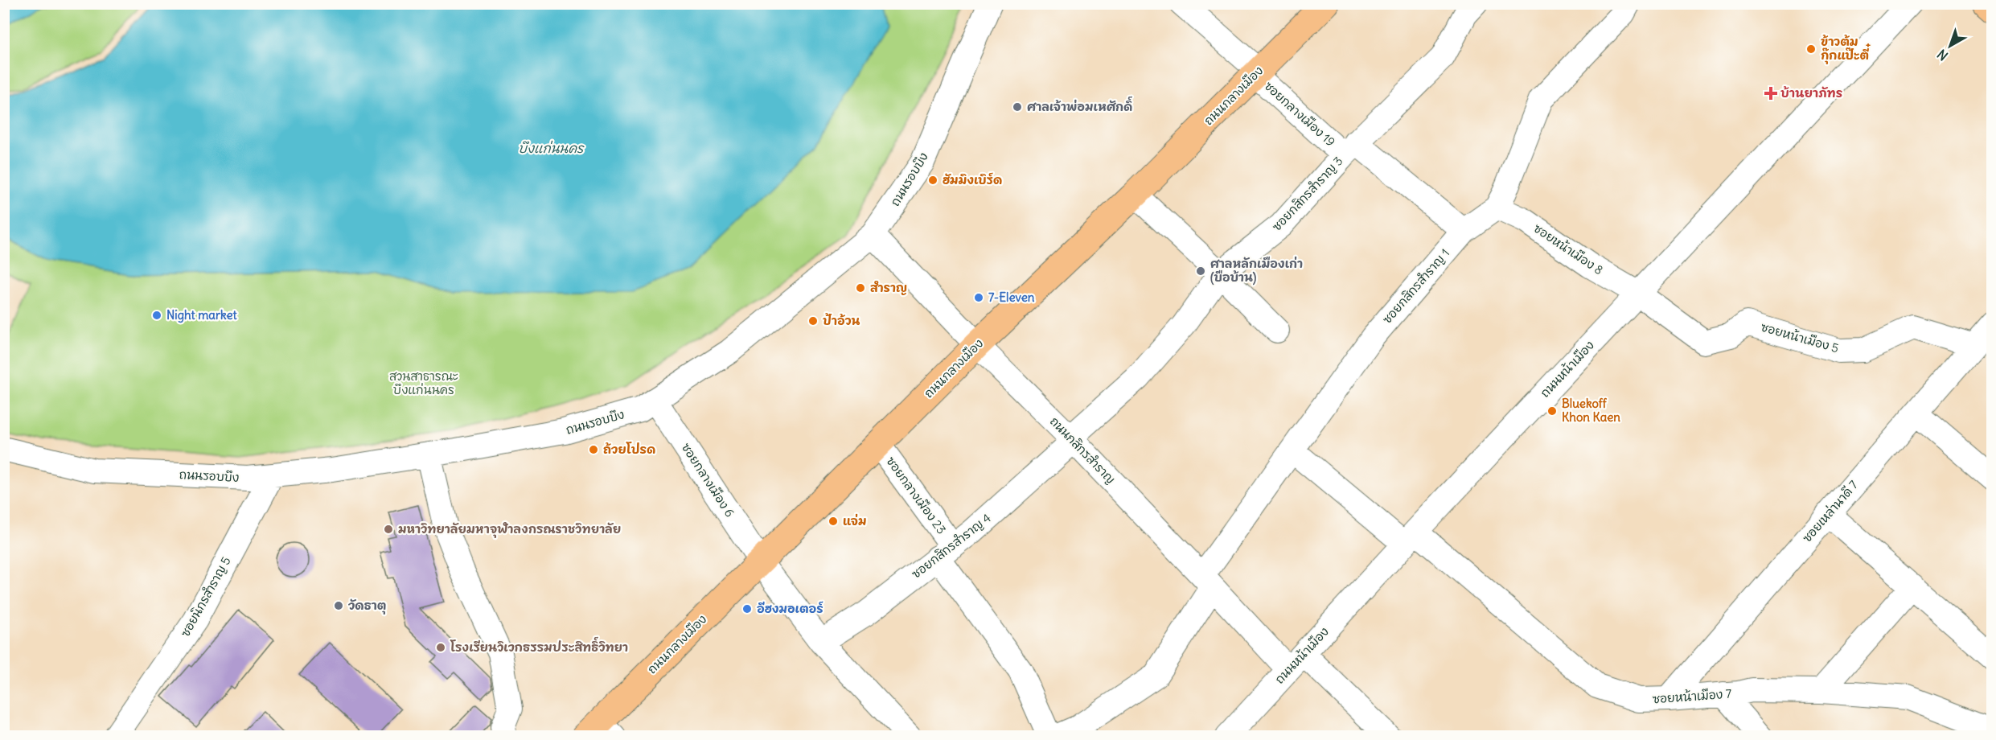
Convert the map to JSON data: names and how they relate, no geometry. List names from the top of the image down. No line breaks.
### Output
{"streets":{"main road":["ถนนกลางเมือง"],"street":["ซอยกลางเมือง 19","ถนนรอบบึง","ซอยกสิกรสำราญ 3","ซอยหน้าเมือง 8","ซอยกสิกรสำราญ 1","ซอยหน้าเมือง 5","ถนนหน้าเมือง","ถนนกสิกรสำราญ","ซอยกลางเมือง 6","ซอยกลางเมือง 23","ซอยเหล่านาดี 7","ซอยกสิกรสำราญ 4","ซอยนิกรสำราญ 5","ซอยหน้าเมือง 7"]},"crossings":[["ถนนกลางเมือง","ซอยกลางเมือง 19"],["ถนนกลางเมือง","ถนนกสิกรสำราญ"],["ถนนกลางเมือง","ซอยกลางเมือง 6"],["ถนนกลางเมือง","ซอยกลางเมือง 23"],["ซอยกลางเมือง 19","ซอยกสิกรสำราญ 3"],["ซอยกลางเมือง 19","ซอยกสิกรสำราญ 1"],["ถนนรอบบึง","ถนนกสิกรสำราญ"],["ถนนรอบบึง","ซอยกลางเมือง 6"],["ถนนรอบบึง","ซอยนิกรสำราญ 5"],["ซอยกสิกรสำราญ 3","ถนนกสิกรสำราญ"],["ซอยกสิกรสำราญ 3","ซอยกสิกรสำราญ 4"],["ซอยหน้าเมือง 8","ซอยกสิกรสำราญ 1"],["ซอยหน้าเมือง 8","ซอยหน้าเมือง 5"],["ซอยหน้าเมือง 8","ถนนหน้าเมือง"],["ซอยกสิกรสำราญ 1","ถนนกสิกรสำราญ"],["ซอยหน้าเมือง 5","ถนนหน้าเมือง"],["ซอยหน้าเมือง 5","ซอยเหล่านาดี 7"],["ถนนหน้าเมือง","ถนนกสิกรสำราญ"],["ถนนหน้าเมือง","ซอยหน้าเมือง 7"],["ถนนกสิกรสำราญ","ซอยกสิกรสำราญ 4"],["ซอยกลางเมือง 6","ซอยกสิกรสำราญ 4"],["ซอยกลางเมือง 23","ซอยกสิกรสำราญ 4"],["ซอยเหล่านาดี 7","ซอยหน้าเมือง 7"]],"water":["บึงแก่นนคร"],"parks":["สวนสาธารณะ บึงแก่นนคร"],"places":{"other":["ข้าวต้ม กุ๊กแป๊ะตี๋","ศาลเจ้าพ่อมเหศักดิ์","ฮัมมิงเบิร์ด","ศาลหลักเมืองเก่า (บือบ้าน)","สำราญ","7-Eleven","Night market","ป้าอ้วน","Bluekoff Khon Kaen","ถ้วยโปรด","แจ่ม","มหาวิทยาลัยมหาจุฬาลงกรณราชวิทยาลัย","วัดธาตุ","อีฮงมอเตอร์","โรงเรียนวิเวกธรรมประสิทธิ์วิทยา"],"health":["บ้านยาภัทร"]},"north":"bottom left"}
